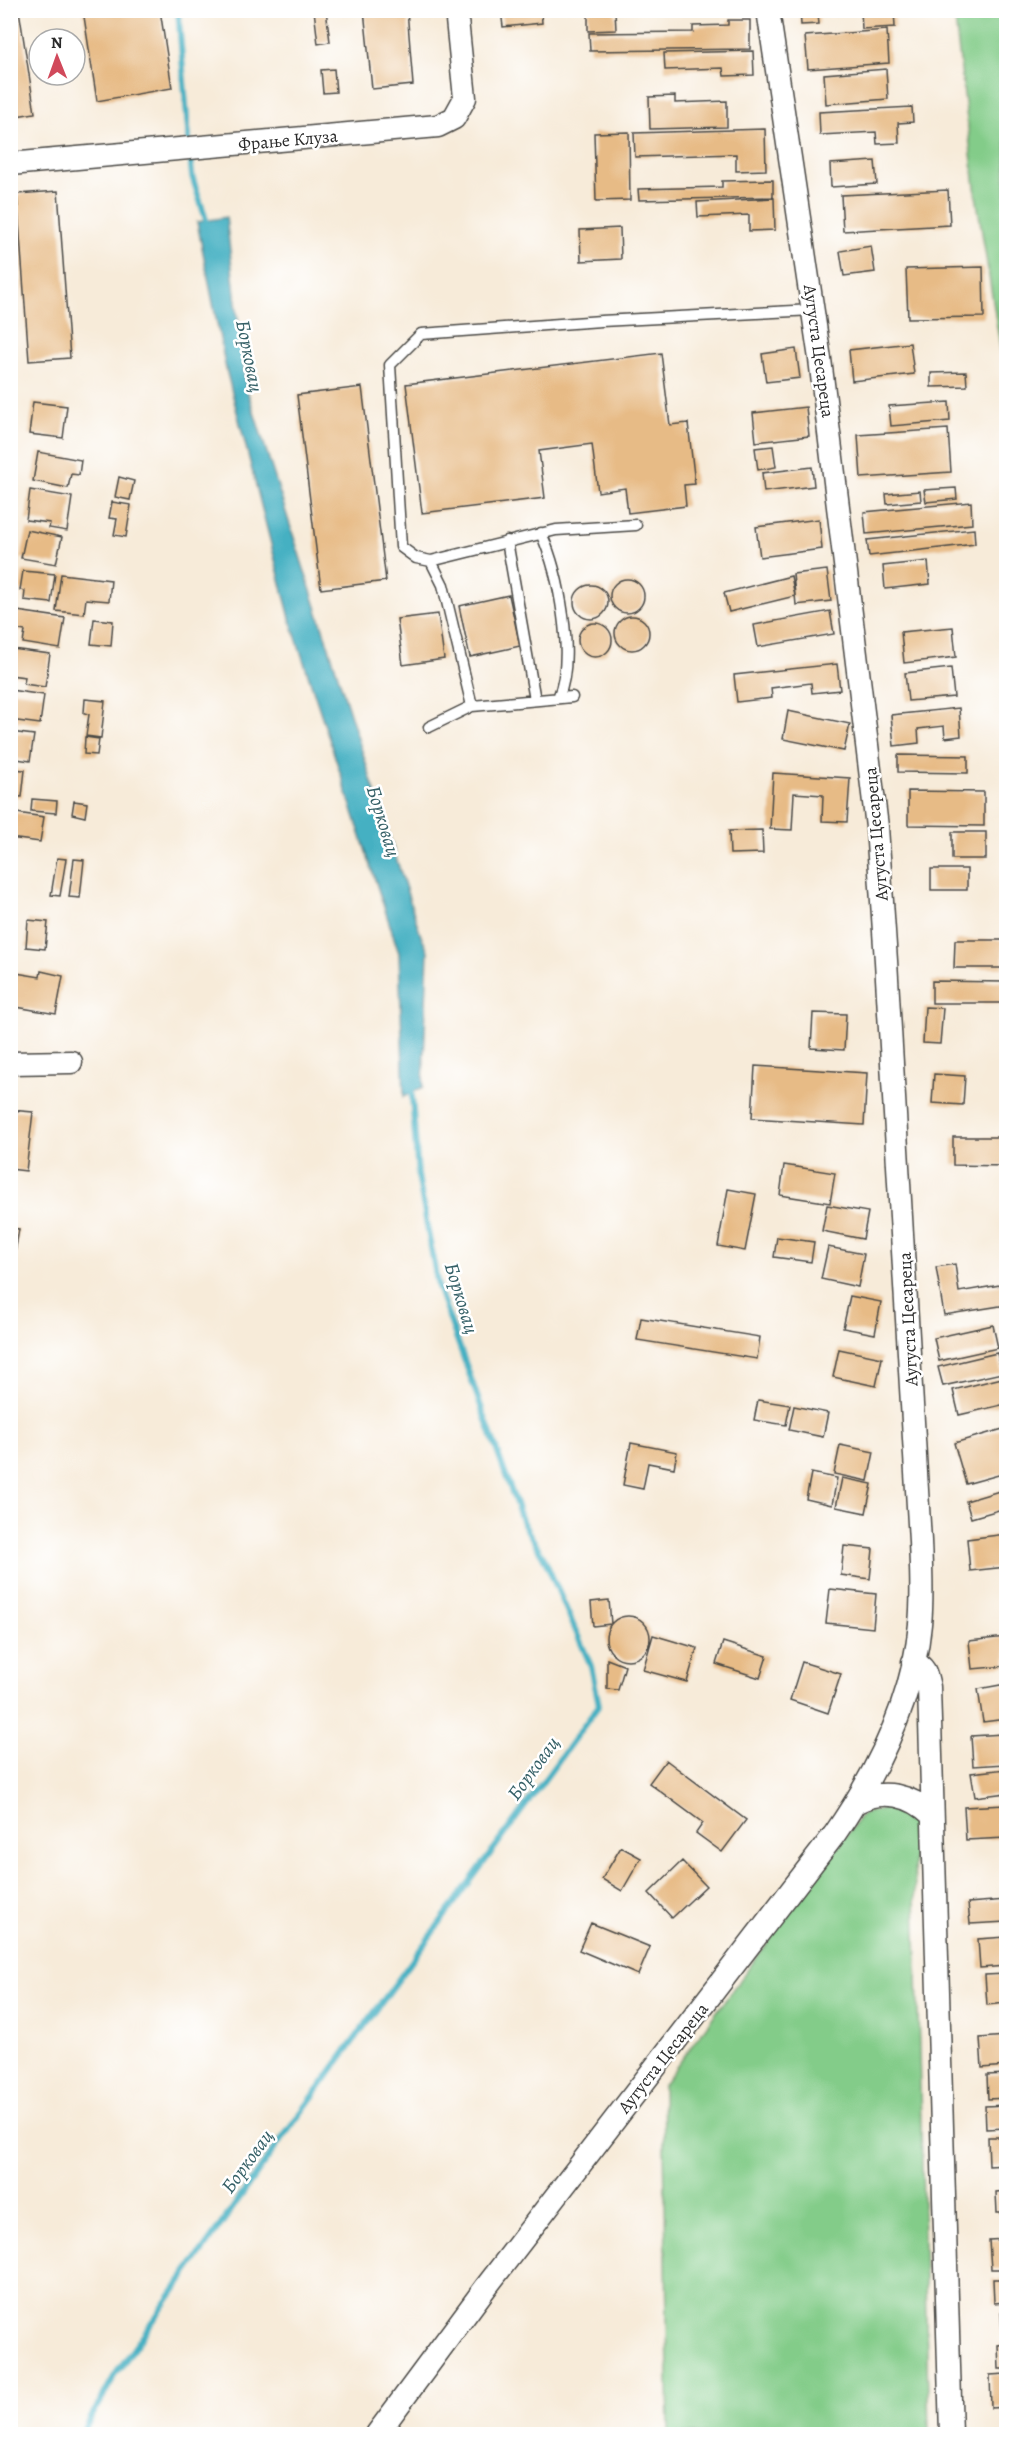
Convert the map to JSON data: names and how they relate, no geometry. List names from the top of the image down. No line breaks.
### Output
{"streets":{"street":["Фрање Клуза","Аугуста Цесареца"]},"water":["Борковац"],"north":"top"}
